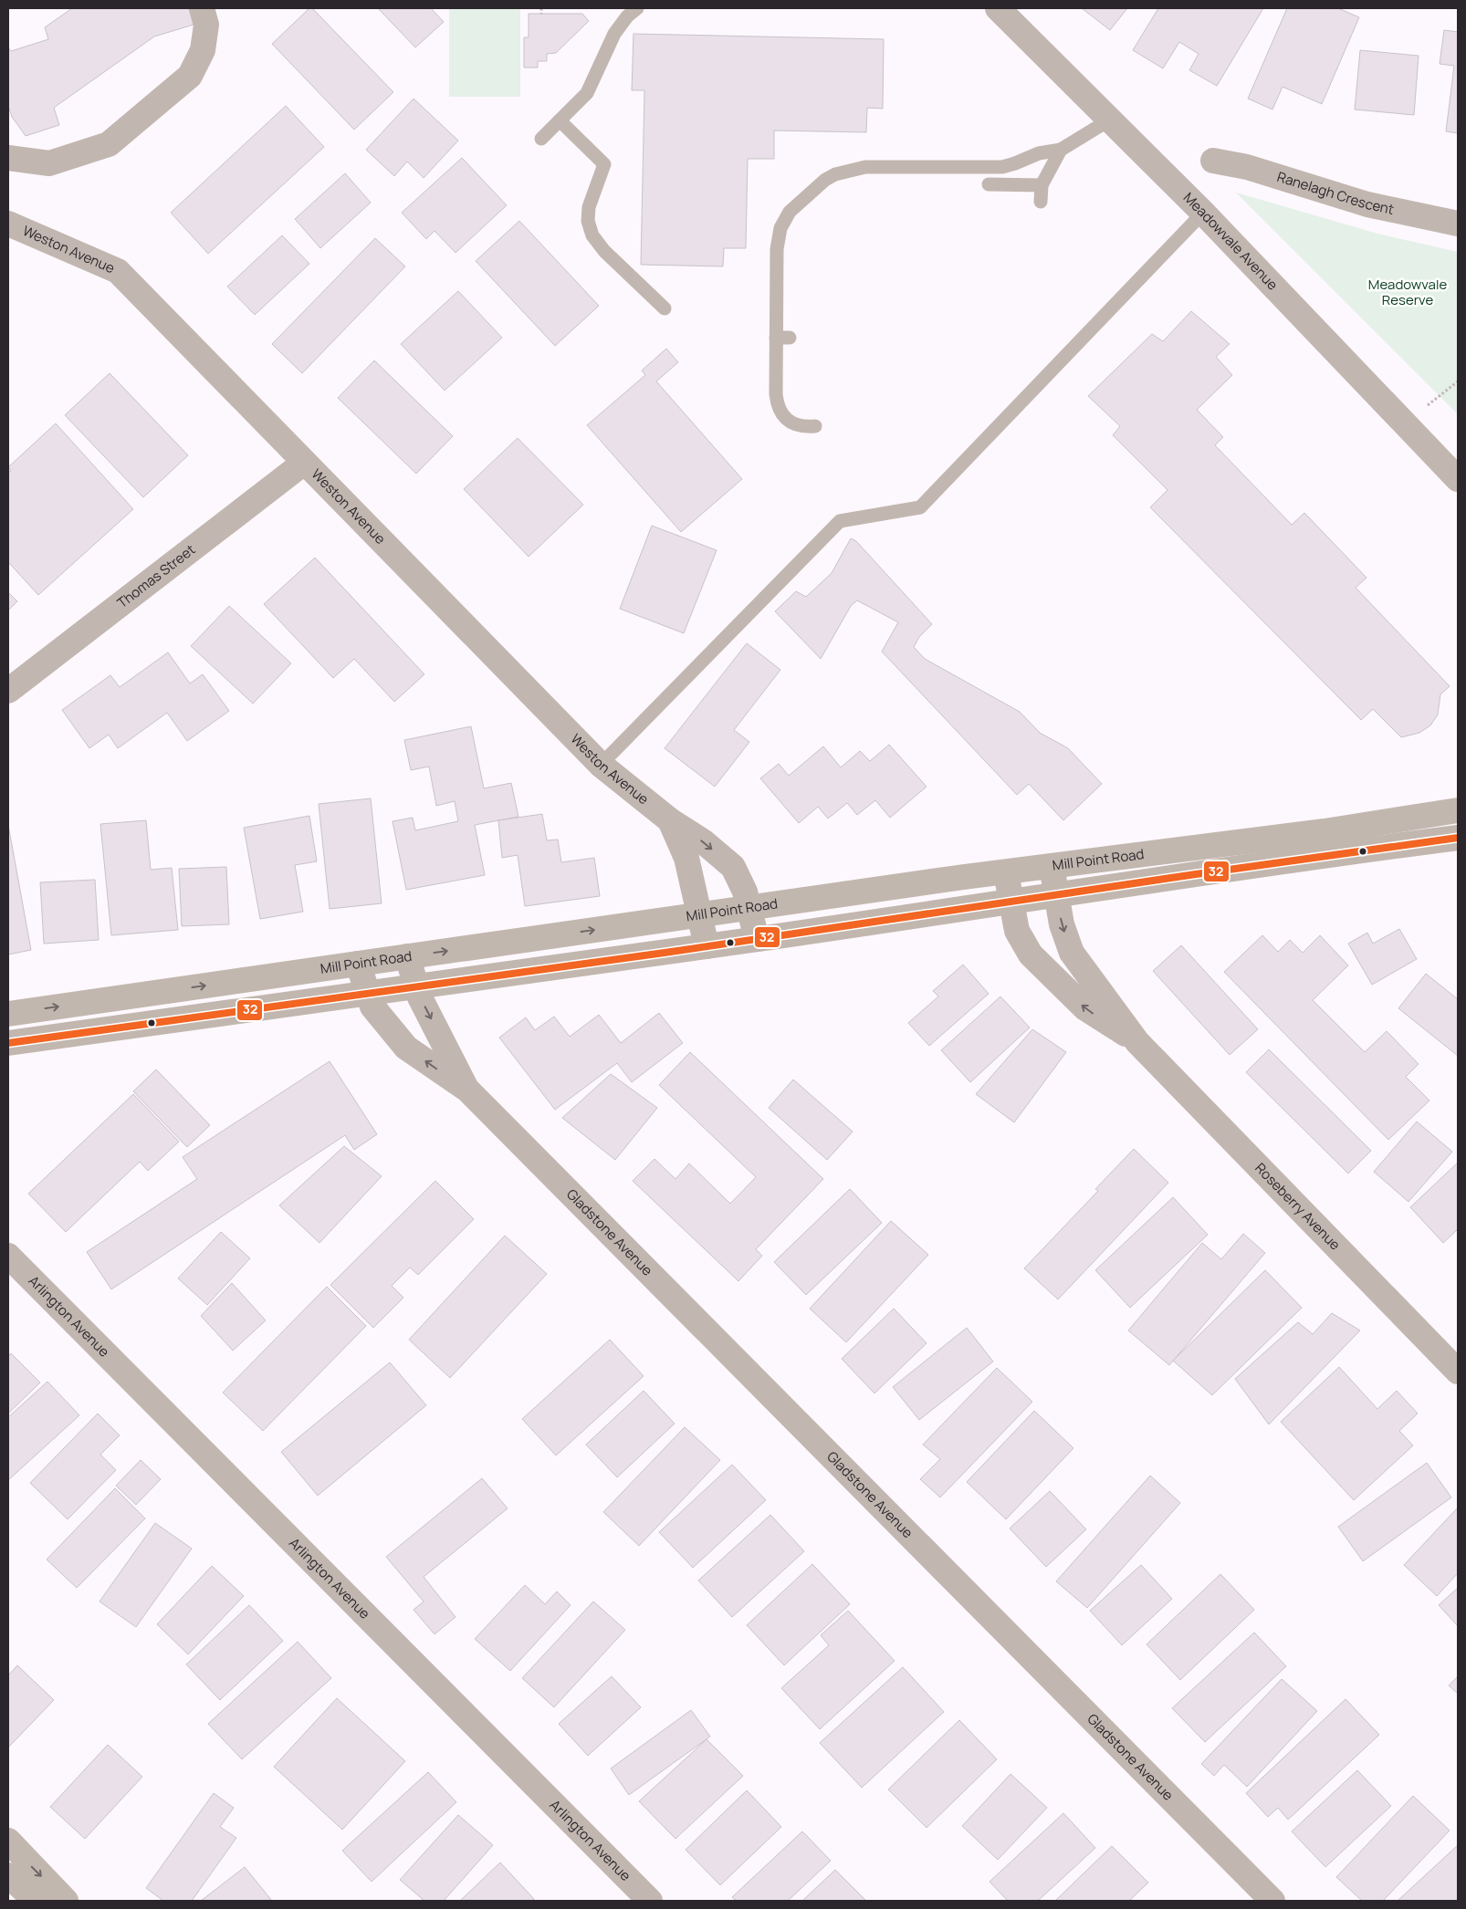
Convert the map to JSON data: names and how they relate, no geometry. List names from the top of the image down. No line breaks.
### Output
{"streets":{"main road":["Mill Point Road"],"street":["Ranelagh Crescent","Meadowvale Avenue","Weston Avenue","Thomas Street","Roseberry Avenue","Gladstone Avenue","Arlington Avenue"]},"crossings":[["Weston Avenue","Thomas Street"],["Weston Avenue","Mill Point Road"],["Mill Point Road","Roseberry Avenue"],["Mill Point Road","Gladstone Avenue"]],"parks":["Meadowvale Reserve"],"lines":["transit line 32"]}
